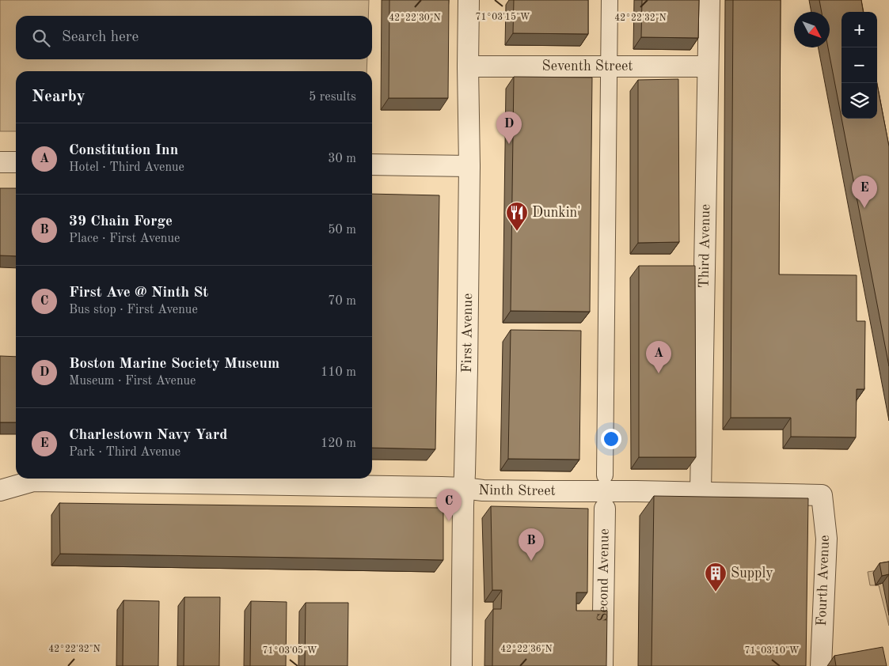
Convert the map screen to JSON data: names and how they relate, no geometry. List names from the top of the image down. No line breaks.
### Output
{"streets":{"street":["Seventh Street","Third Avenue","First Avenue","Ninth Street","Second Avenue","Fourth Avenue"]},"crossings":[["Seventh Street","Third Avenue"],["Seventh Street","First Avenue"],["Third Avenue","Ninth Street"],["First Avenue","Ninth Street"],["Ninth Street","Fourth Avenue"]],"places":{"restaurant":["Dunkin'"],"building":["Supply"]},"north":"bottom right","page":{"map_buttons":["+","−"],"search":"Search here","heading":["Nearby","5 results"],"pins":["D","E","A","C","B"],"list":[{"mark":"A","name":"Constitution Inn","note":"Hotel · Third Avenue","value":"30 m"},{"mark":"B","name":"39 Chain Forge","note":"Place · First Avenue","value":"50 m"},{"mark":"C","name":"First Ave @ Ninth St","note":"Bus stop · First Avenue","value":"70 m"},{"mark":"D","name":"Boston Marine Society Museum","note":"Museum · First Avenue","value":"110 m"},{"mark":"E","name":"Charlestown Navy Yard","note":"Park · Third Avenue","value":"120 m"}]},"coordinates":["71°03'15\"W","42°22'30\"N","42°22'32\"N","42°22'36\"N","71°03'05\"W","71°03'10\"W"]}
